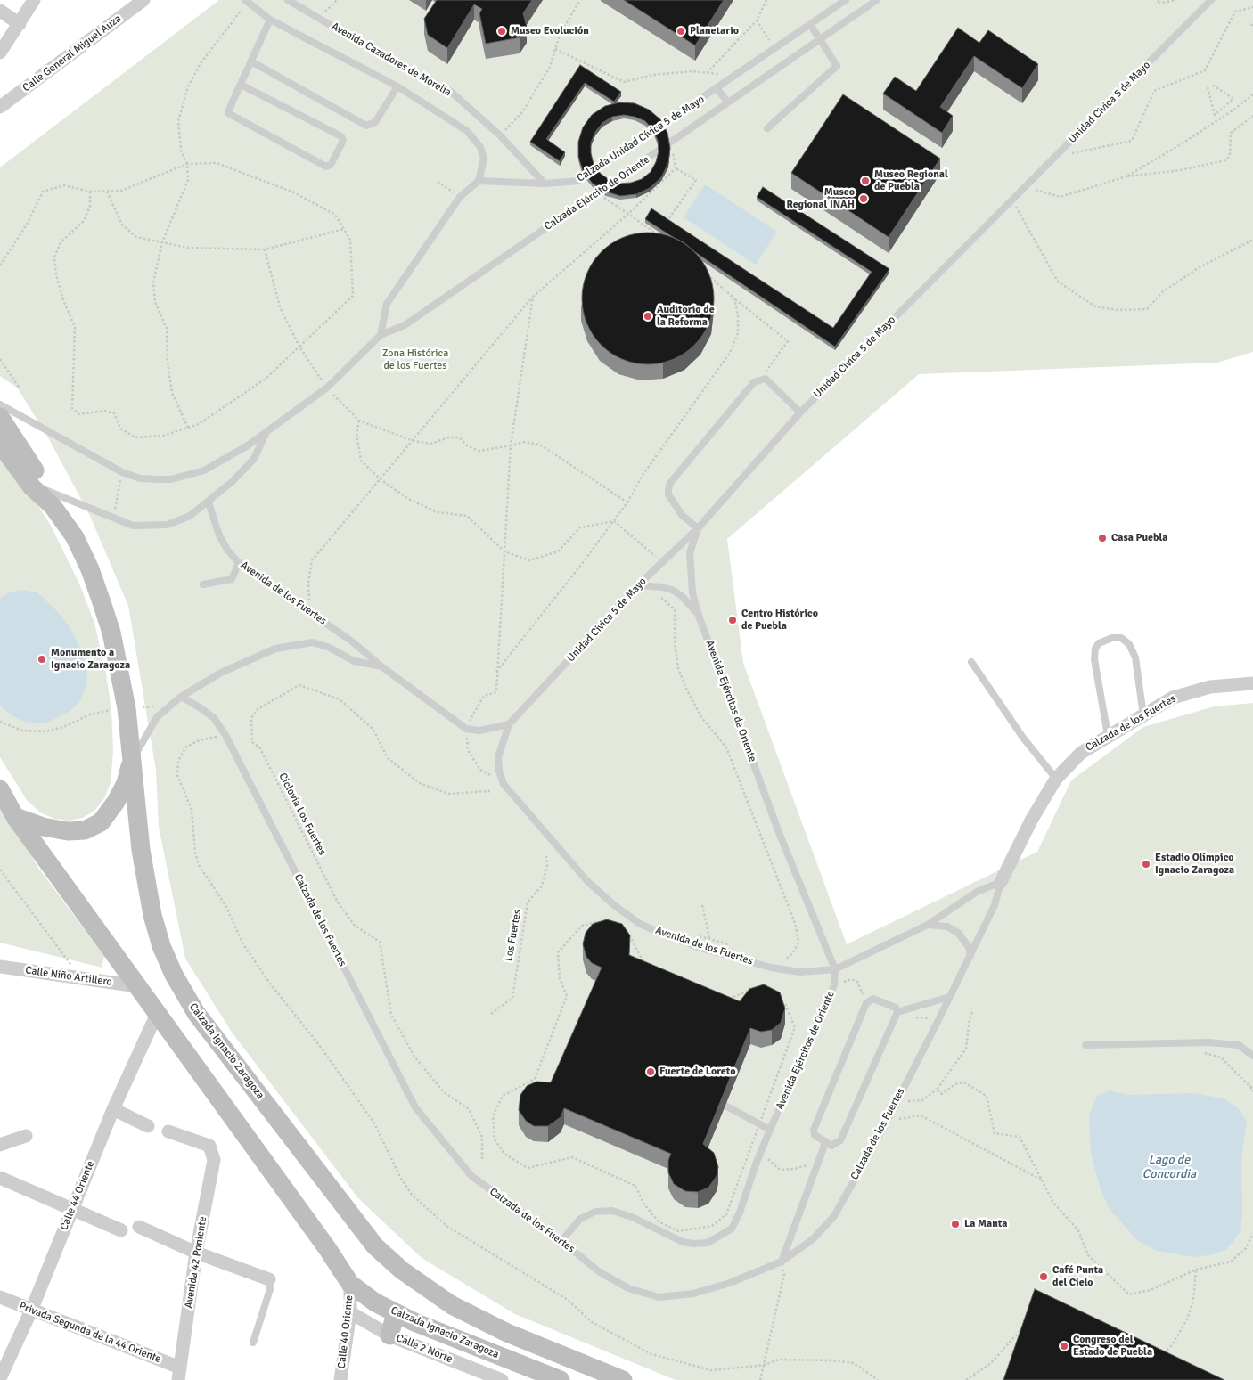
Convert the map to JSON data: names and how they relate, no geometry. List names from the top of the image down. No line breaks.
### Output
{"streets":{"main road":["Calzada Ignacio Zaragoza"],"street":["Calle General Miguel Auza","Calzada de los Fuertes","Calle Niño Artillero","Calle 44 Oriente","Avenida 42 Poniente","Calle 40 Oriente","Privada Segunda de la 44 Oriente","Calle 2 Norte"],"lane":["Avenida Cazadores de Morelia","Unidad Civica 5 de Mayo","Calzada Unidad Cívica 5 de Mayo","Calzada Ejército de Oriente","Avenida de los Fuertes","Avenida Ejércitos de Oriente"],"path":["Ciclovía Los Fuertes","Los Fuertes"]},"crossings":[["Avenida Cazadores de Morelia","Calzada Unidad Cívica 5 de Mayo"],["Unidad Civica 5 de Mayo","Avenida de los Fuertes"],["Unidad Civica 5 de Mayo","Avenida Ejércitos de Oriente"],["Avenida de los Fuertes","Avenida Ejércitos de Oriente"],["Avenida de los Fuertes","Calzada de los Fuertes"],["Avenida Ejércitos de Oriente","Calzada de los Fuertes"],["Calle Niño Artillero","Calzada Ignacio Zaragoza"],["Calzada Ignacio Zaragoza","Calle 44 Oriente"],["Calzada Ignacio Zaragoza","Calle 40 Oriente"],["Calle 44 Oriente","Privada Segunda de la 44 Oriente"],["Avenida 42 Poniente","Privada Segunda de la 44 Oriente"],["Calle 40 Oriente","Calle 2 Norte"]],"water":["Lago de Concordia"],"parks":["Zona Histórica de los Fuertes"],"places":["Museo Evolución","Planetario","Museo Regional de Puebla","Museo Regional INAH","Auditorio de la Reforma","Casa Puebla","Centro Histórico de Puebla","Monumento a Ignacio Zaragoza","Estadio Olímpico Ignacio Zaragoza","Fuerte de Loreto","La Manta","Café Punta del Cielo","Congreso del Estado de Puebla"]}
